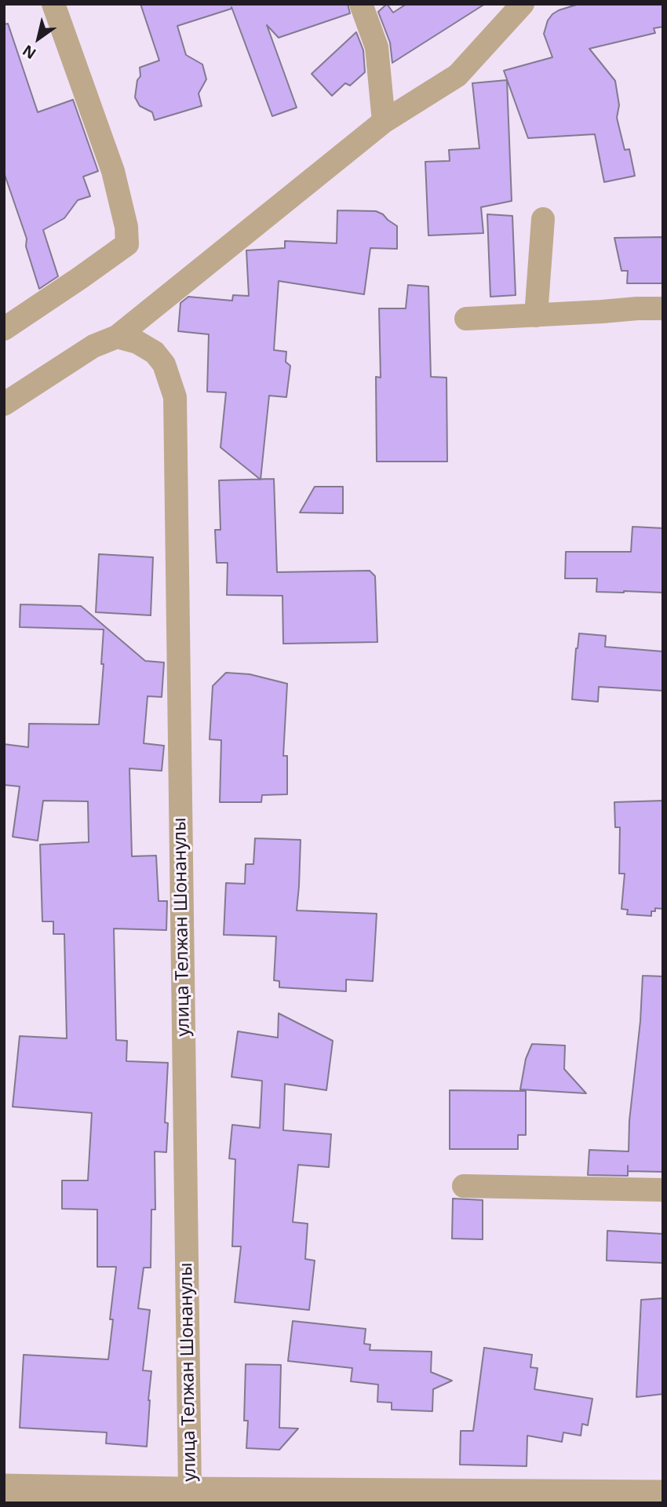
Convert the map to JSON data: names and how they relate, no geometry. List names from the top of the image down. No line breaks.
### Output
{"streets":{"street":["улица Телжан Шонанулы"]},"north":"bottom left"}
